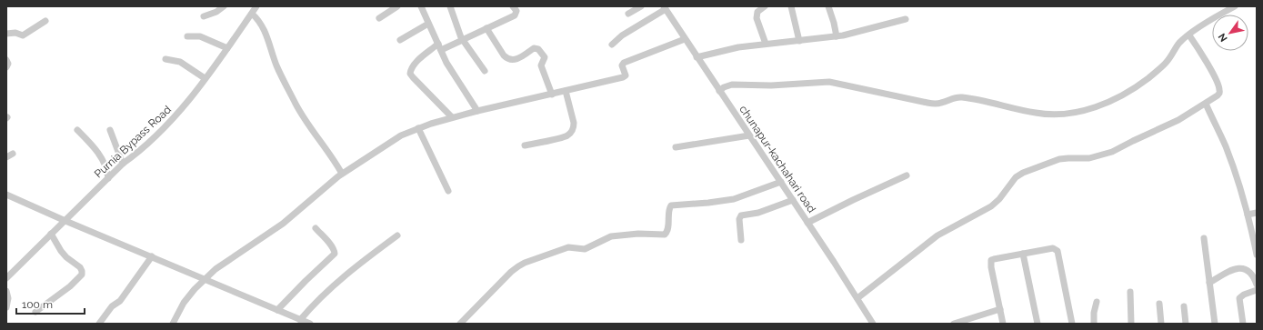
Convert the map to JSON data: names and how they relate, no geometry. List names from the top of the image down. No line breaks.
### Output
{"streets":{"street":["Purnia Bypass Road","chunapur-kachahari road"]},"scale_bar":"100 m","north":"bottom left"}
